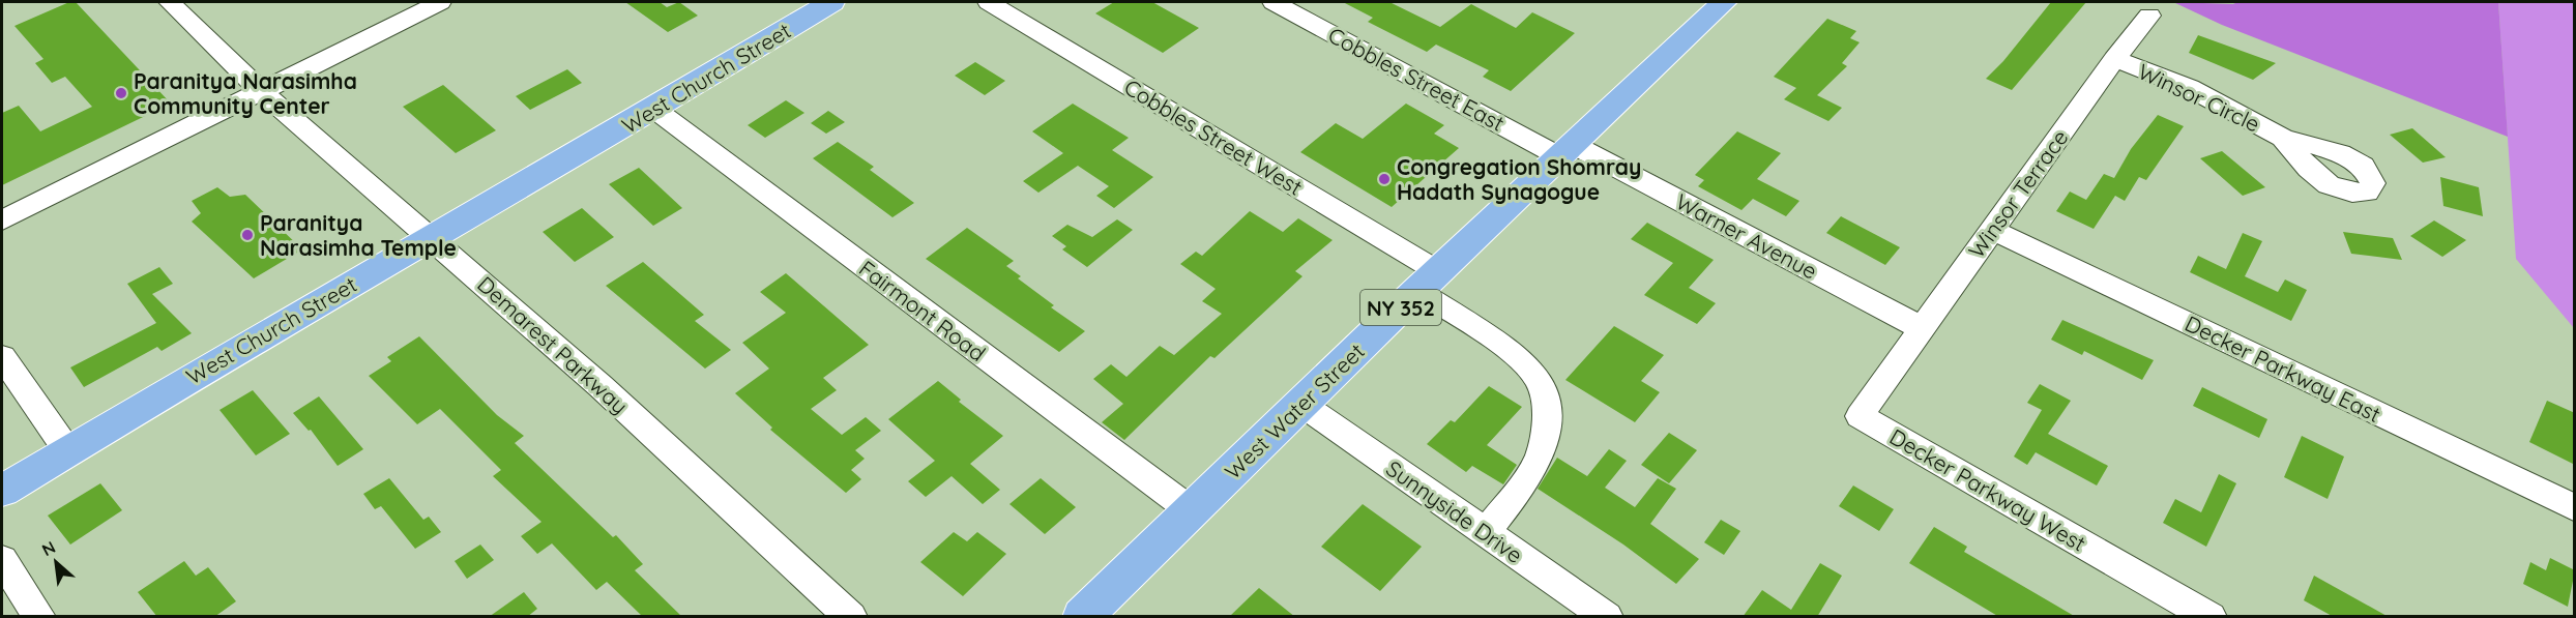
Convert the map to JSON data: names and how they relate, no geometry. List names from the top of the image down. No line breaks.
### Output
{"streets":{"main road":["West Church Street","NY 352","West Water Street"],"street":["Cobbles Street East","Winsor Circle","Cobbles Street West","Winsor Terrace","Warner Avenue","Fairmont Road","Demarest Parkway","Decker Parkway East","Decker Parkway West","Sunnyside Drive"]},"crossings":[["West Church Street","Fairmont Road"],["West Church Street","Demarest Parkway"],["Cobbles Street East","Warner Avenue"],["Cobbles Street East","West Water Street"],["Winsor Circle","Winsor Terrace"],["Cobbles Street West","West Water Street"],["Cobbles Street West","Sunnyside Drive"],["Winsor Terrace","Warner Avenue"],["Winsor Terrace","Decker Parkway East"],["Winsor Terrace","Decker Parkway West"],["Warner Avenue","West Water Street"],["Warner Avenue","Decker Parkway West"],["Fairmont Road","West Water Street"],["West Water Street","Sunnyside Drive"]],"places":["Paranitya Narasimha Community Center","Congregation Shomray Hadath Synagogue","Paranitya Narasimha Temple"],"north":"top left"}
